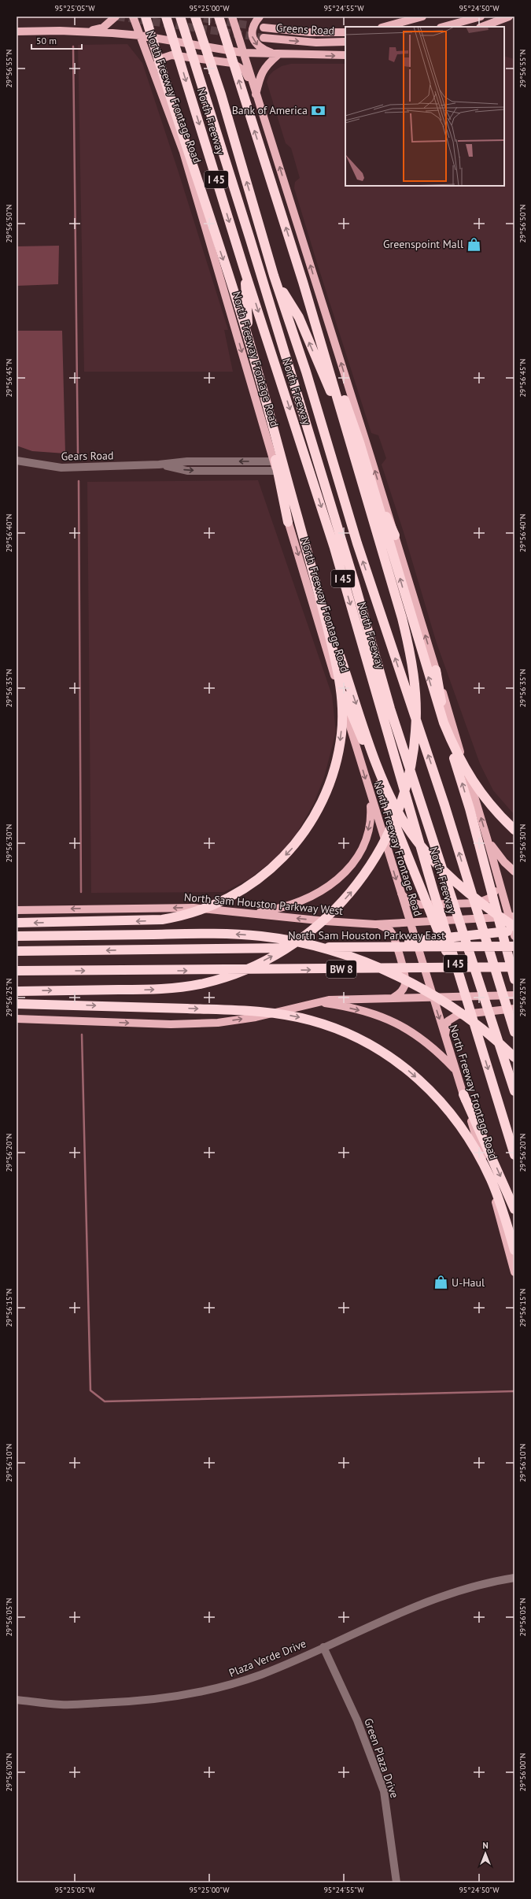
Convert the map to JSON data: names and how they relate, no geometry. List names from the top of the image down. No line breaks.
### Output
{"streets":{"highway":["North Freeway","I 45","North Sam Houston Parkway East","BW 8"],"main road":["Greens Road","North Freeway Frontage Road","North Sam Houston Parkway West"],"street":["Gears Road","Plaza Verde Drive","Green Plaza Drive"]},"crossings":[["North Freeway Frontage Road","Gears Road"],["North Freeway Frontage Road","North Sam Houston Parkway West"],["Plaza Verde Drive","Green Plaza Drive"]],"one_way":["North Freeway Frontage Road","North Sam Houston Parkway West"],"places":{"bank":["Bank of America"],"shop":["Greenspoint Mall","U-Haul"]},"scale_bar":"50 m","north":"top","coordinates":["95°25'05\"W","95°25'00\"W","95°24'55\"W","95°24'50\"W","29°56'55\"N","29°56'50\"N","29°56'45\"N","29°56'40\"N","29°56'35\"N","29°56'30\"N","29°56'25\"N","29°56'20\"N","29°56'15\"N","29°56'10\"N","29°56'05\"N","29°56'00\"N"]}
